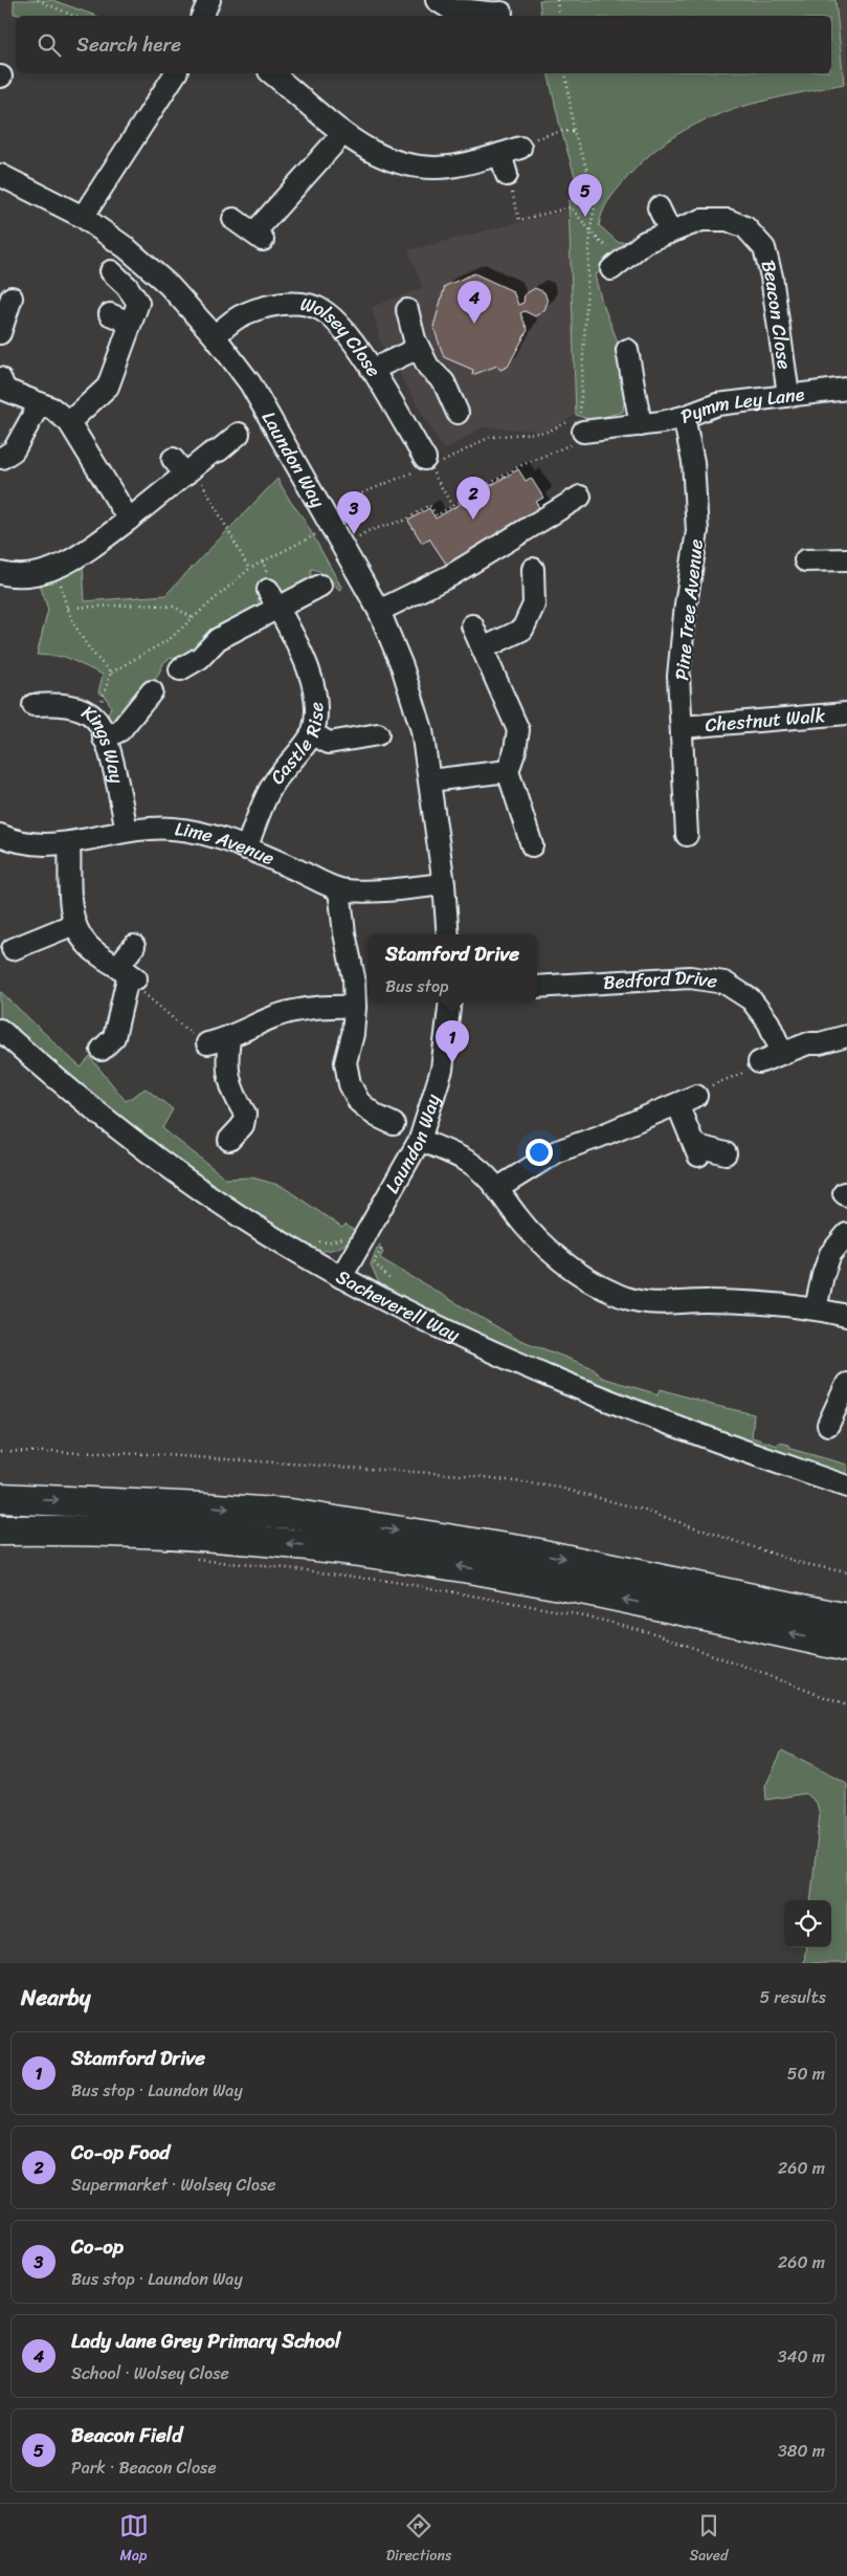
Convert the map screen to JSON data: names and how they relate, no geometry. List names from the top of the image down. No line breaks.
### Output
{"streets":{"street":["Beacon Close","Wolsey Close","Pymm Ley Lane","Laundon Way","Pine Tree Avenue","Chestnut Walk","Castle Rise","Kings Way","Lime Avenue","Bedford Drive","Sacheverell Way"]},"crossings":[["Beacon Close","Pymm Ley Lane"],["Wolsey Close","Laundon Way"],["Pymm Ley Lane","Pine Tree Avenue"],["Laundon Way","Lime Avenue"],["Laundon Way","Sacheverell Way"],["Pine Tree Avenue","Chestnut Walk"],["Castle Rise","Lime Avenue"],["Kings Way","Lime Avenue"]],"page":{"search":"Search here","pins":["5","4","2","3","1"],"popup":["Stamford Drive","Bus stop"],"heading":["Nearby","5 results"],"list":[{"mark":"1","name":"Stamford Drive","note":"Bus stop · Laundon Way","value":"50 m"},{"mark":"2","name":"Co-op Food","note":"Supermarket · Wolsey Close","value":"260 m"},{"mark":"3","name":"Co-op","note":"Bus stop · Laundon Way","value":"260 m"},{"mark":"4","name":"Lady Jane Grey Primary School","note":"School · Wolsey Close","value":"340 m"},{"mark":"5","name":"Beacon Field","note":"Park · Beacon Close","value":"380 m"}],"nav":["Map","Directions","Saved"]}}
